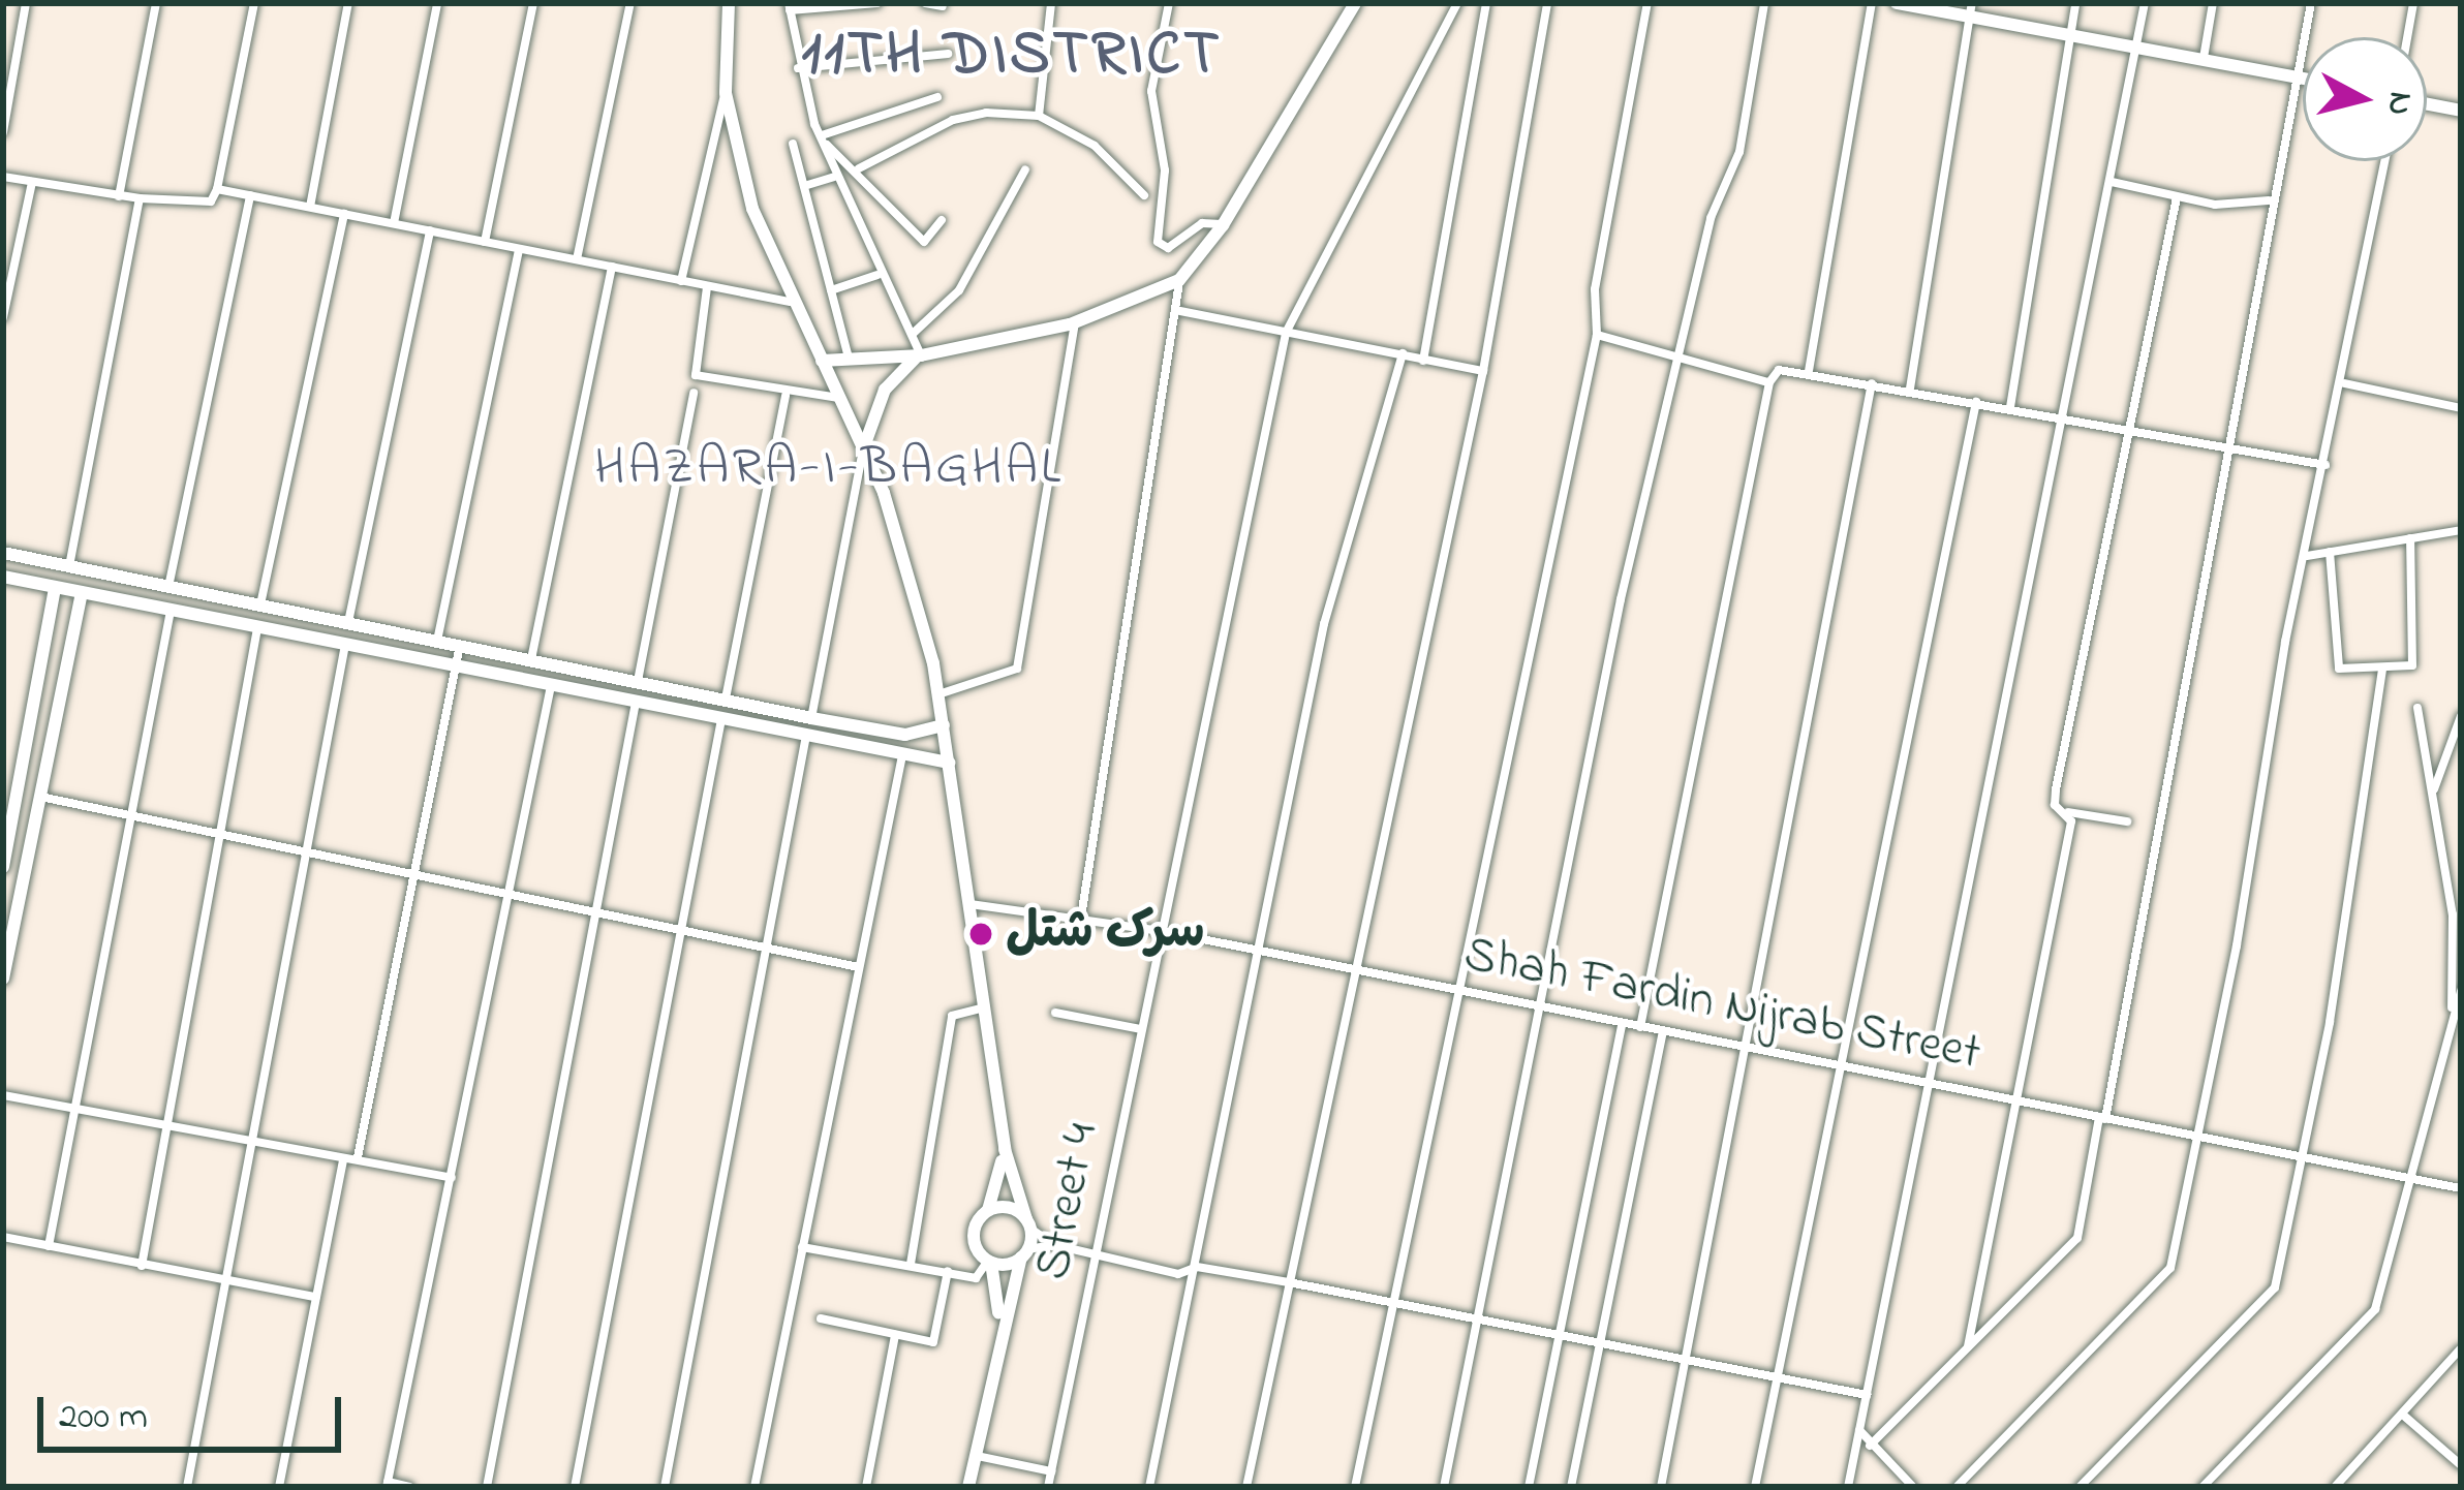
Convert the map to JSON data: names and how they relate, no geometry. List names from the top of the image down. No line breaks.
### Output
{"streets":{"street":["Shah Fardin Nijrab Street","Street 4"]},"crossings":[["Shah Fardin Nijrab Street","Street 4"]],"districts":["11TH DISTRICT","HAZARA-I-BAGHAL"],"places":["سرک شتل"],"scale_bar":"200 m","north":"right"}
